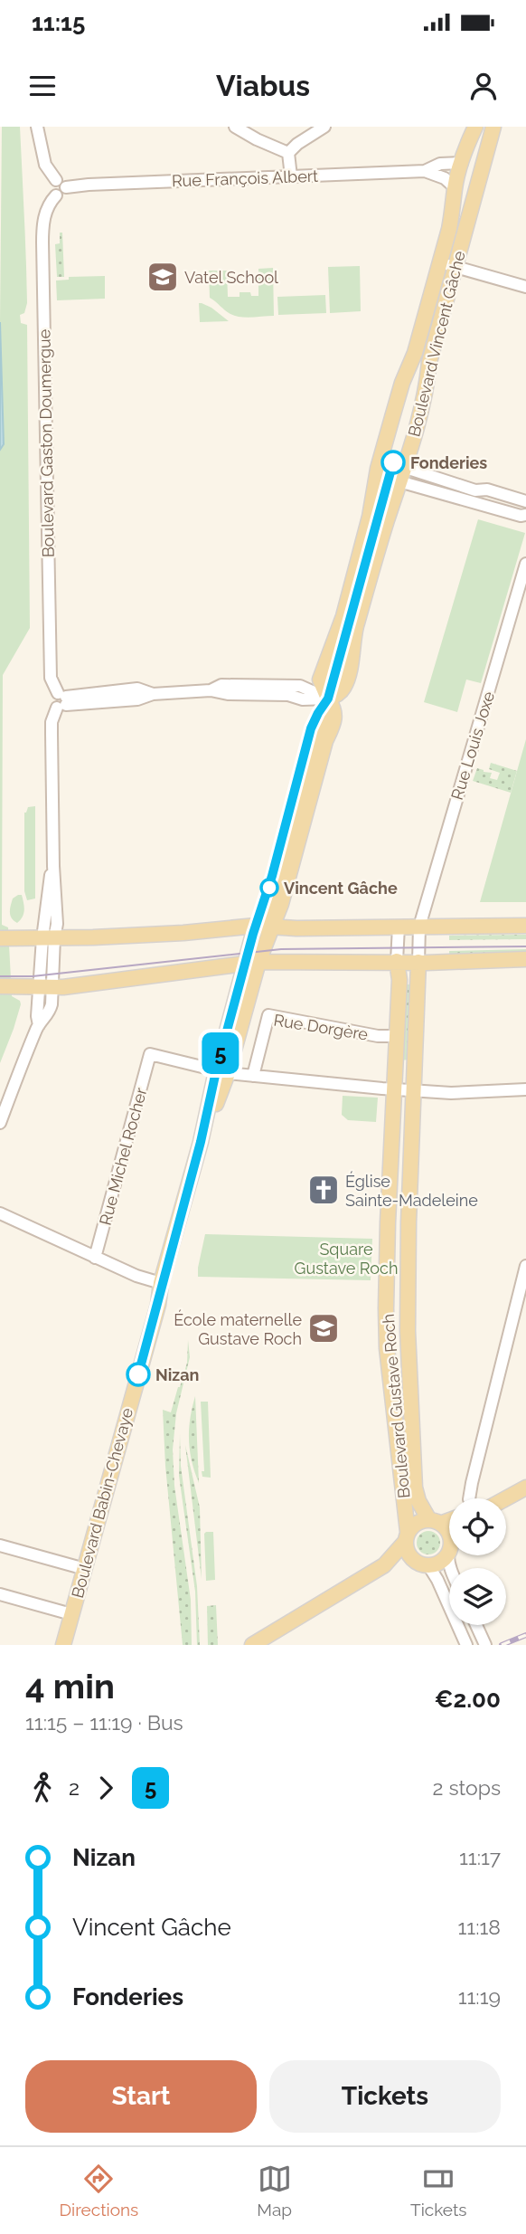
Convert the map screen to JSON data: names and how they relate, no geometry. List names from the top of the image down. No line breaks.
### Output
{"streets":{"main road":["Boulevard Vincent Gâche","Boulevard Gustave Roch","Boulevard Babin-Chevaye"],"street":["Rue François Albert","Boulevard Gaston Doumergue","Rue Louis Joxe","Rue Dorgère","Rue Michel Rocher"]},"crossings":[["Rue François Albert","Boulevard Vincent Gâche"],["Rue François Albert","Boulevard Gaston Doumergue"],["Boulevard Vincent Gâche","Boulevard Babin-Chevaye"],["Rue Louis Joxe","Boulevard Gustave Roch"],["Rue Dorgère","Boulevard Gustave Roch"],["Rue Michel Rocher","Boulevard Babin-Chevaye"]],"parks":["Square Gustave Roch"],"places":{"school or university":["Vatel School","École maternelle Gustave Roch"],"other":["Fonderies","Vincent Gâche","Nizan"],"church":["Église Sainte-Madeleine"]},"lines":["bus line 5"],"page":{"status":"11:15","header":"Viabus","on_map":"5","heading":["4 min","11:15 – 11:19 · Bus","€2.00"],"legs":["2","5","2 stops"],"list":[{"name":"Nizan","value":"11:17"},{"name":"Vincent Gâche","value":"11:18"},{"name":"Fonderies","value":"11:19"}],"buttons":["Start","Tickets"],"tabs":["Directions","Map","Tickets"]}}
